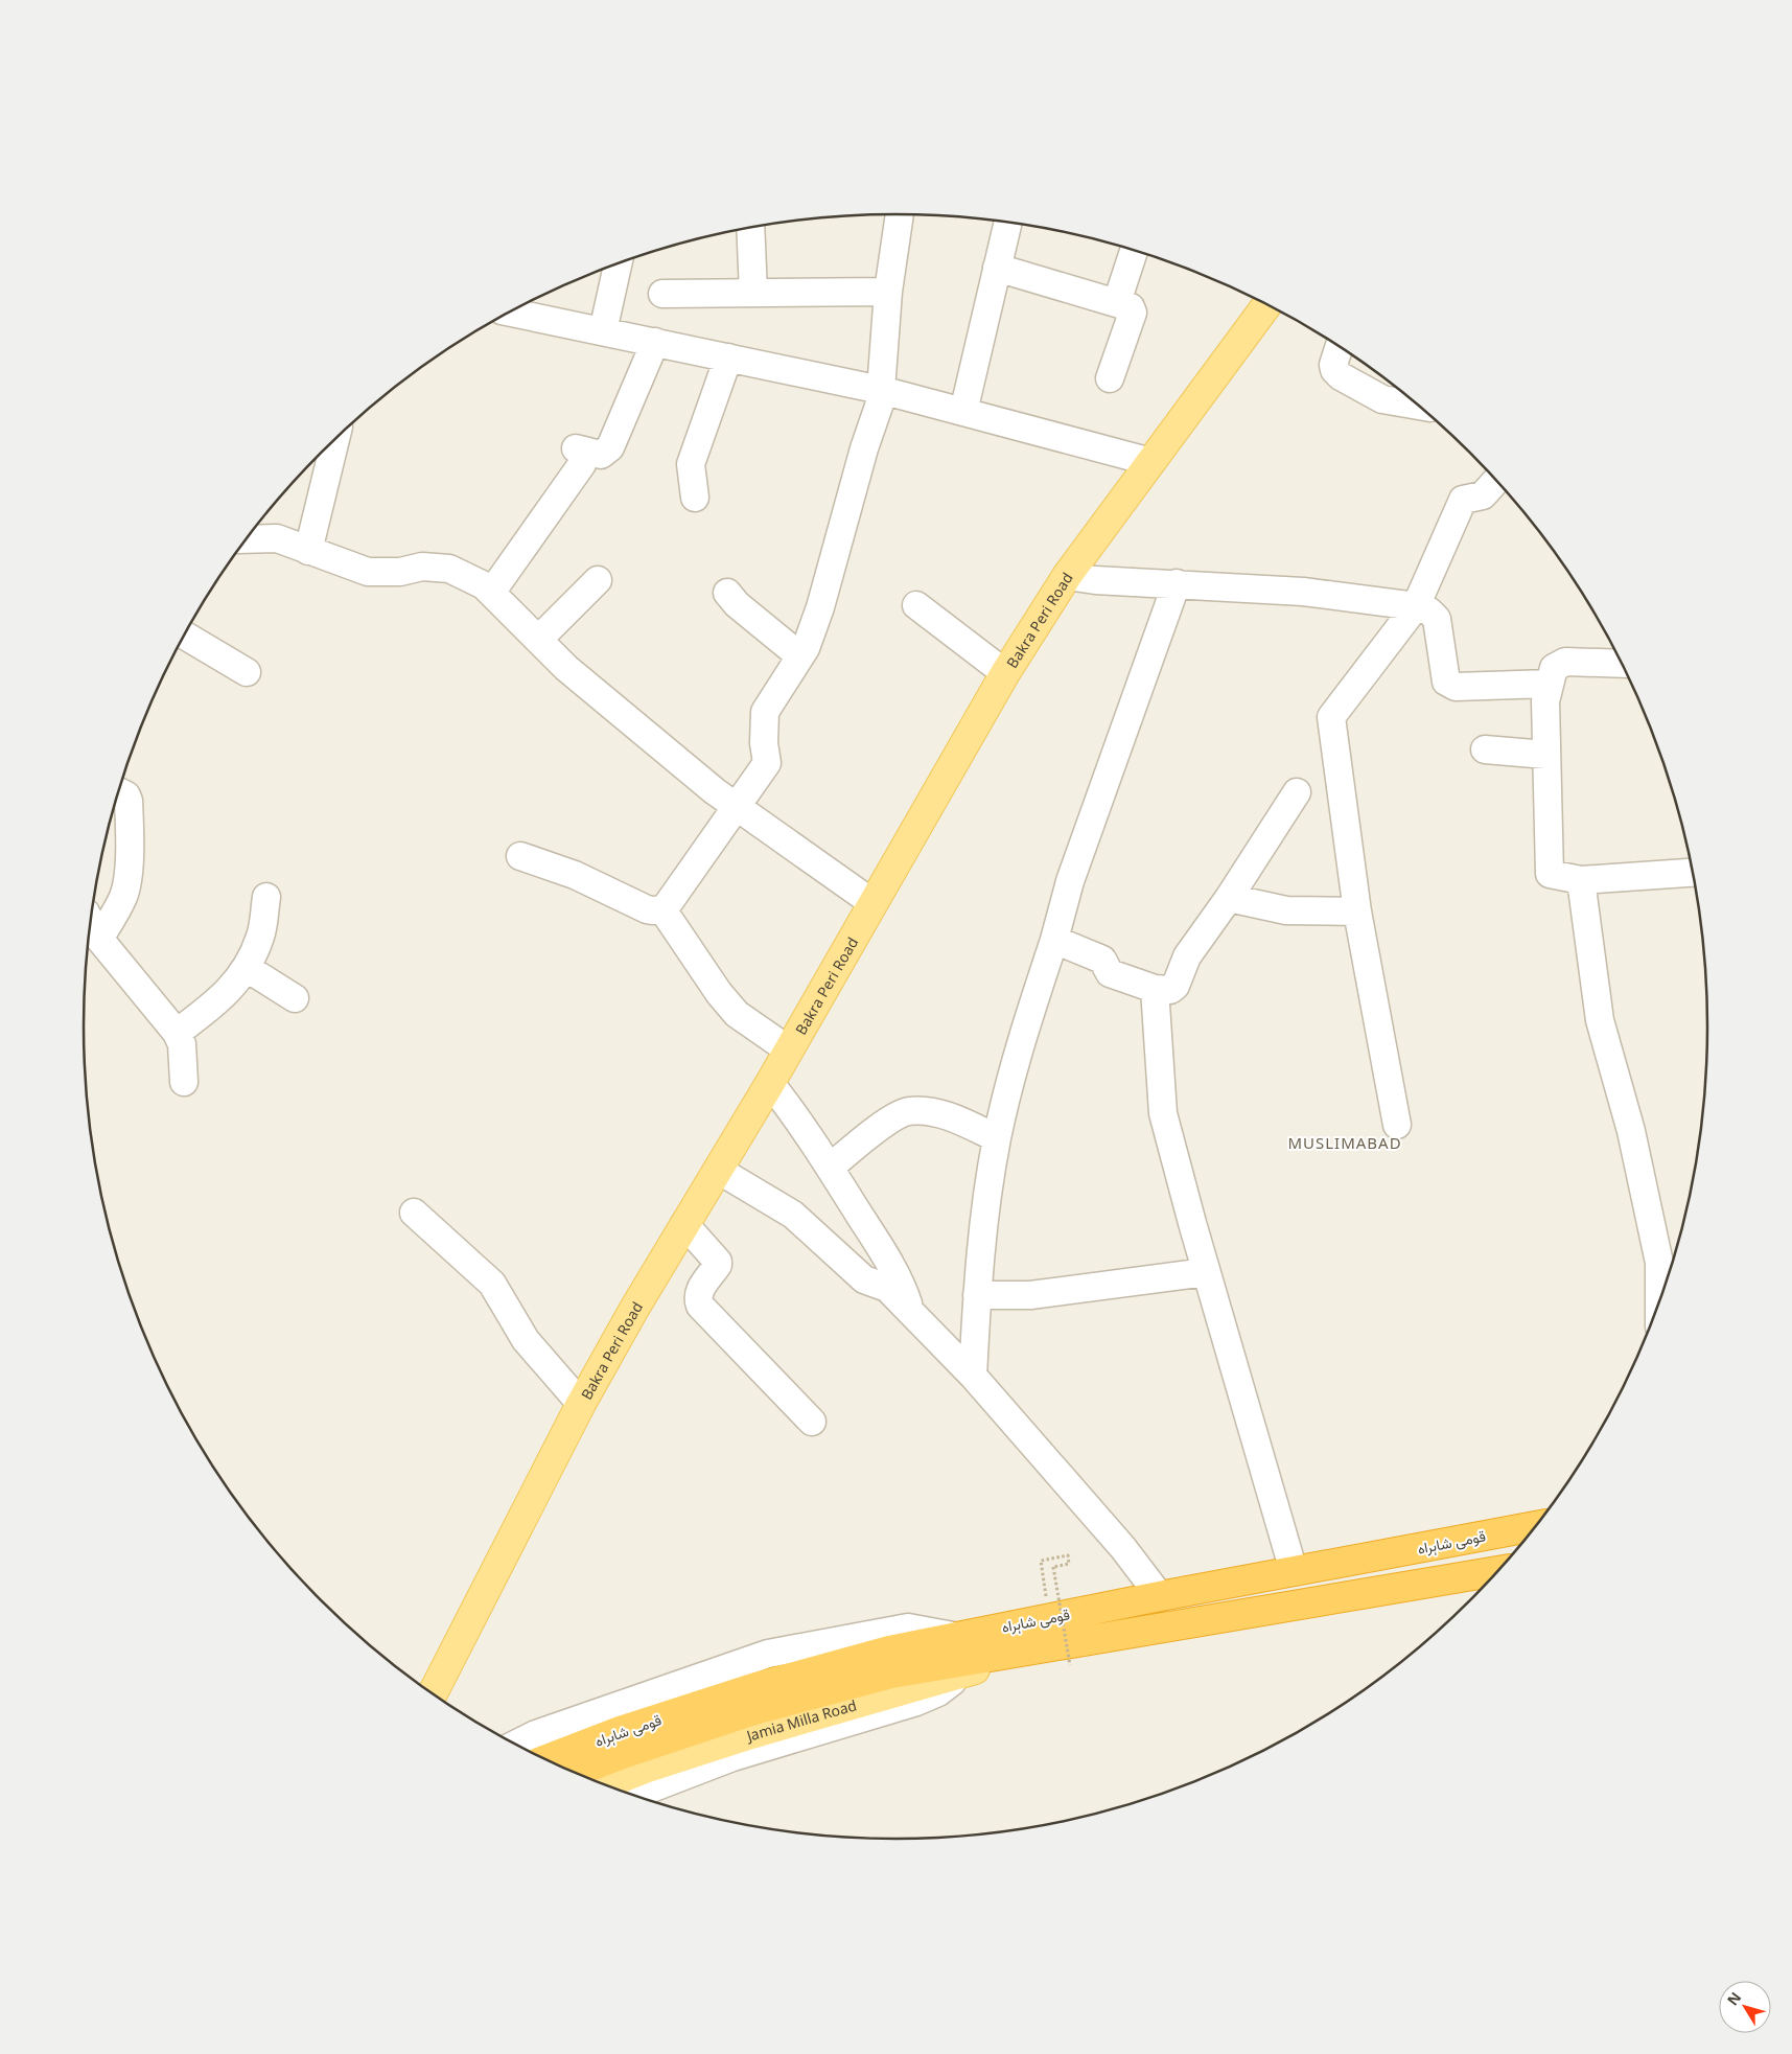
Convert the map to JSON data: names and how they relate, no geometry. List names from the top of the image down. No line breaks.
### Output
{"streets":{"highway":["قومی شاہراہ"],"main road":["Bakra Peri Road","Jamia Milla Road"]},"crossings":[["قومی شاہراہ","Jamia Milla Road"]],"districts":["MUSLIMABAD"],"north":"top left"}
